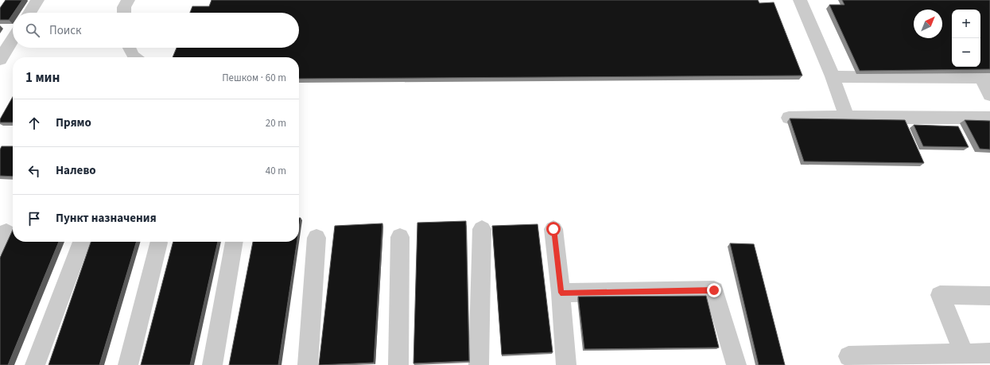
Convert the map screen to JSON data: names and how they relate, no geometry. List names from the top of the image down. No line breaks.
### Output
{"north":"top right","page":{"map_buttons":["+","−"],"search":"Поиск","heading":["1 мин","Пешком · 60 m"],"list":[["Прямо","20 m"],["Налево","40 m"],"Пункт назначения"]}}
